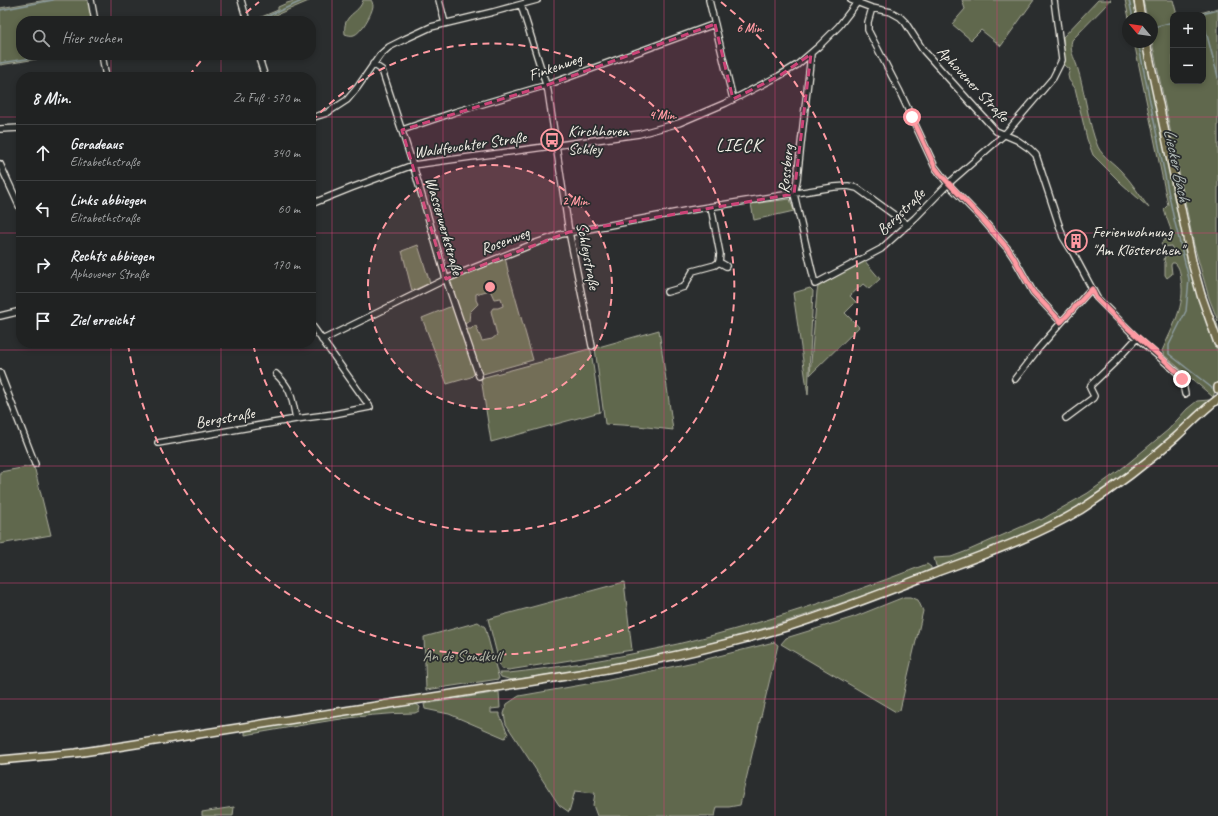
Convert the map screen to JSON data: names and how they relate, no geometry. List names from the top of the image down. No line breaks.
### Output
{"streets":{"street":["Finkenweg","Aphovener Straße","Waldfeuchter Straße","Rossberg","Bergstraße","Wasserwerkstraße","Rosenweg","Schleystraße"]},"crossings":[["Finkenweg","Wasserwerkstraße"],["Finkenweg","Schleystraße"],["Aphovener Straße","Waldfeuchter Straße"],["Aphovener Straße","Bergstraße"],["Waldfeuchter Straße","Rossberg"],["Waldfeuchter Straße","Wasserwerkstraße"],["Waldfeuchter Straße","Schleystraße"],["Rossberg","Bergstraße"],["Rossberg","Rosenweg"],["Bergstraße","Rosenweg"],["Wasserwerkstraße","Rosenweg"],["Rosenweg","Schleystraße"]],"districts":["LIECK"],"water":["Liecker Bach"],"parks":["An de Sondkull"],"places":{"bus stop":["Kirchhoven Schley"],"building":["Ferienwohnung \"Am Klösterchen\""]},"north":"top left","page":{"map_buttons":["+","−"],"search":"Hier suchen","heading":["8 Min.","Zu Fuß · 570 m"],"list":[["Geradeaus","Elisabethstraße","340 m"],["Links abbiegen","Elisabethstraße","60 m"],["Rechts abbiegen","Aphovener Straße","170 m"],"Ziel erreicht"]},"rings":["6 Min.","4 Min.","2 Min."]}
